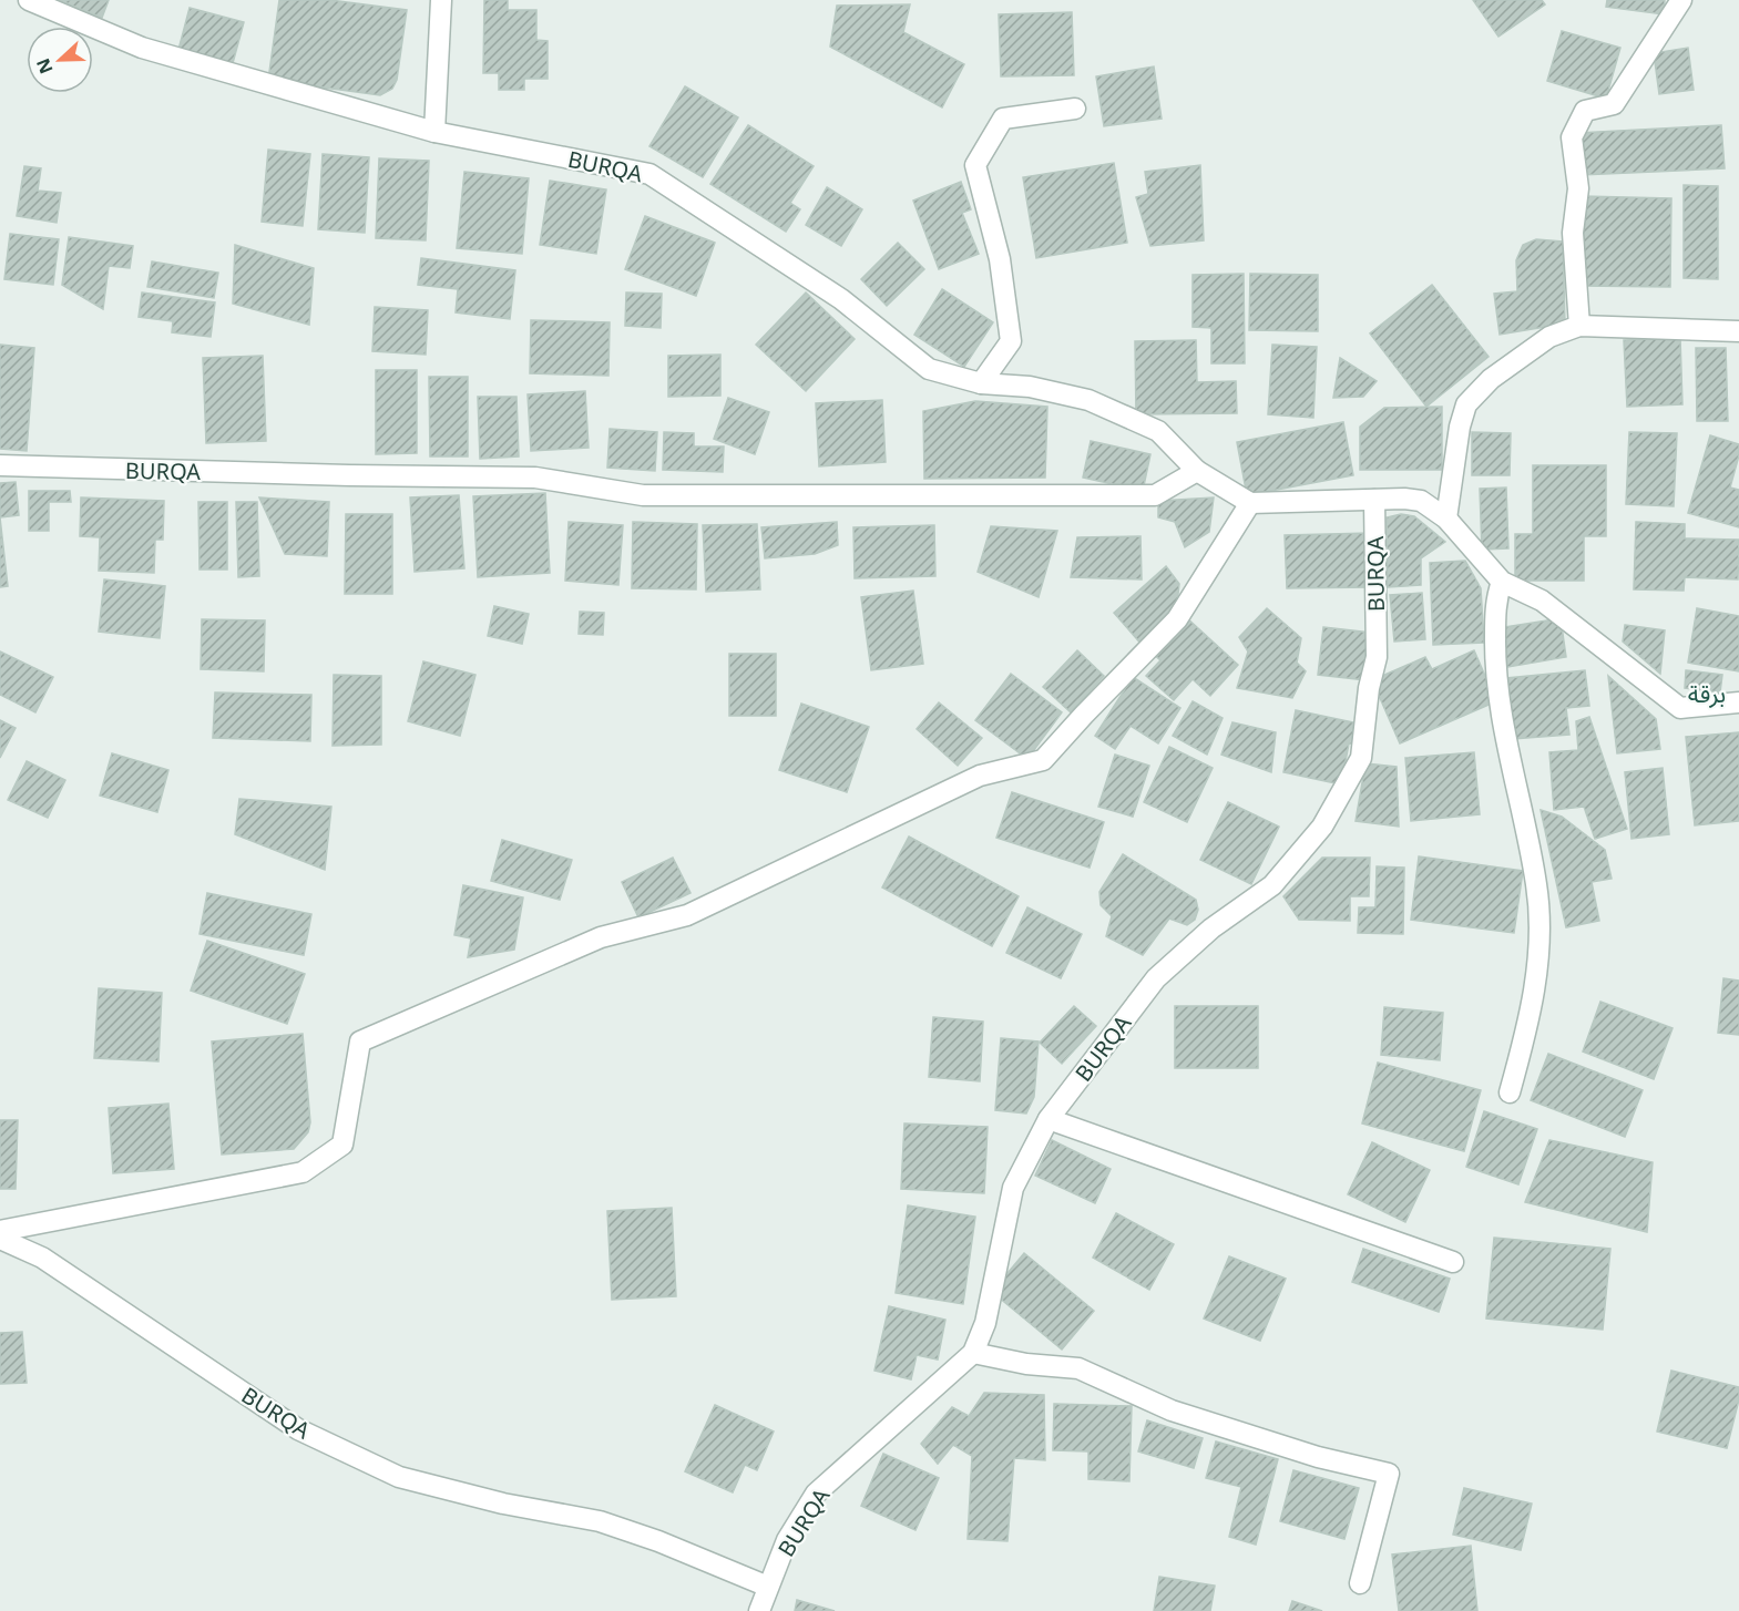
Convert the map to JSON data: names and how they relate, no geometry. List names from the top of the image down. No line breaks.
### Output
{"streets":{"street":["BURQA"]},"districts":["برقة"],"north":"left"}
